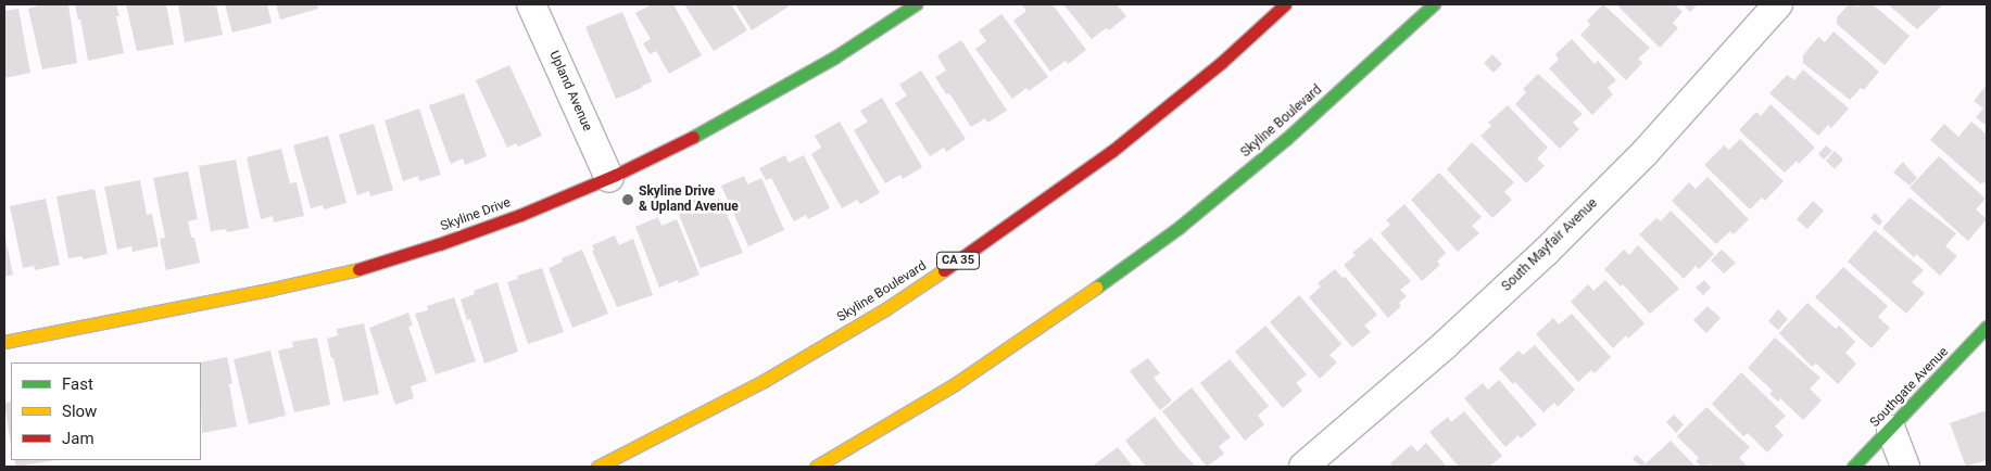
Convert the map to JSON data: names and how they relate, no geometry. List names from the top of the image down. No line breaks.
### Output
{"streets":{"main road":["Skyline Boulevard","Skyline Drive","CA 35","Southgate Avenue"],"street":["Upland Avenue","South Mayfair Avenue"]},"crossings":[["Upland Avenue","Skyline Drive"]],"places":["Skyline Drive & Upland Avenue"],"legend":["Fast","Slow","Jam"]}
